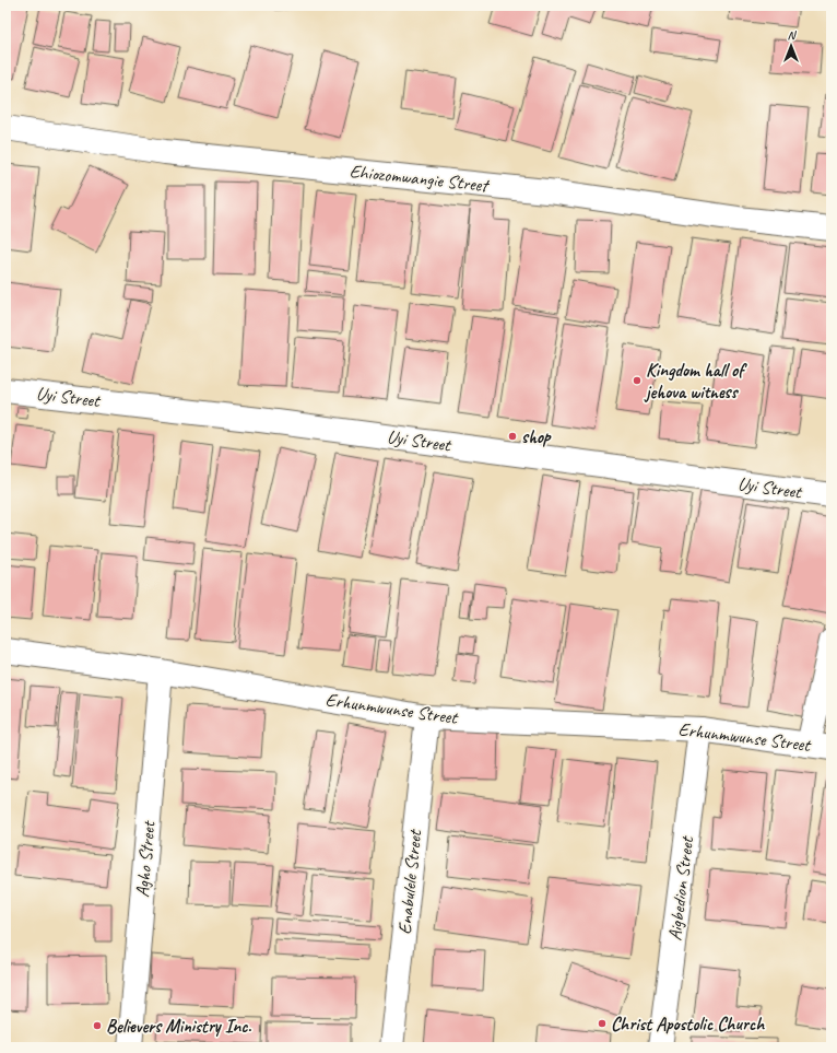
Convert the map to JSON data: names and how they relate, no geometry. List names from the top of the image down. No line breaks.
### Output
{"streets":{"street":["Ehiozomwangie Street","Uyi Street","Erhunmwunse Street","Agho Street","Enabulele Street","Aigbedion Street"]},"crossings":[["Erhunmwunse Street","Agho Street"],["Erhunmwunse Street","Enabulele Street"],["Erhunmwunse Street","Aigbedion Street"]],"places":["Kingdom hall of jehova witness","shop","Christ Apostolic Church","Believers Ministry Inc."],"north":"top"}
